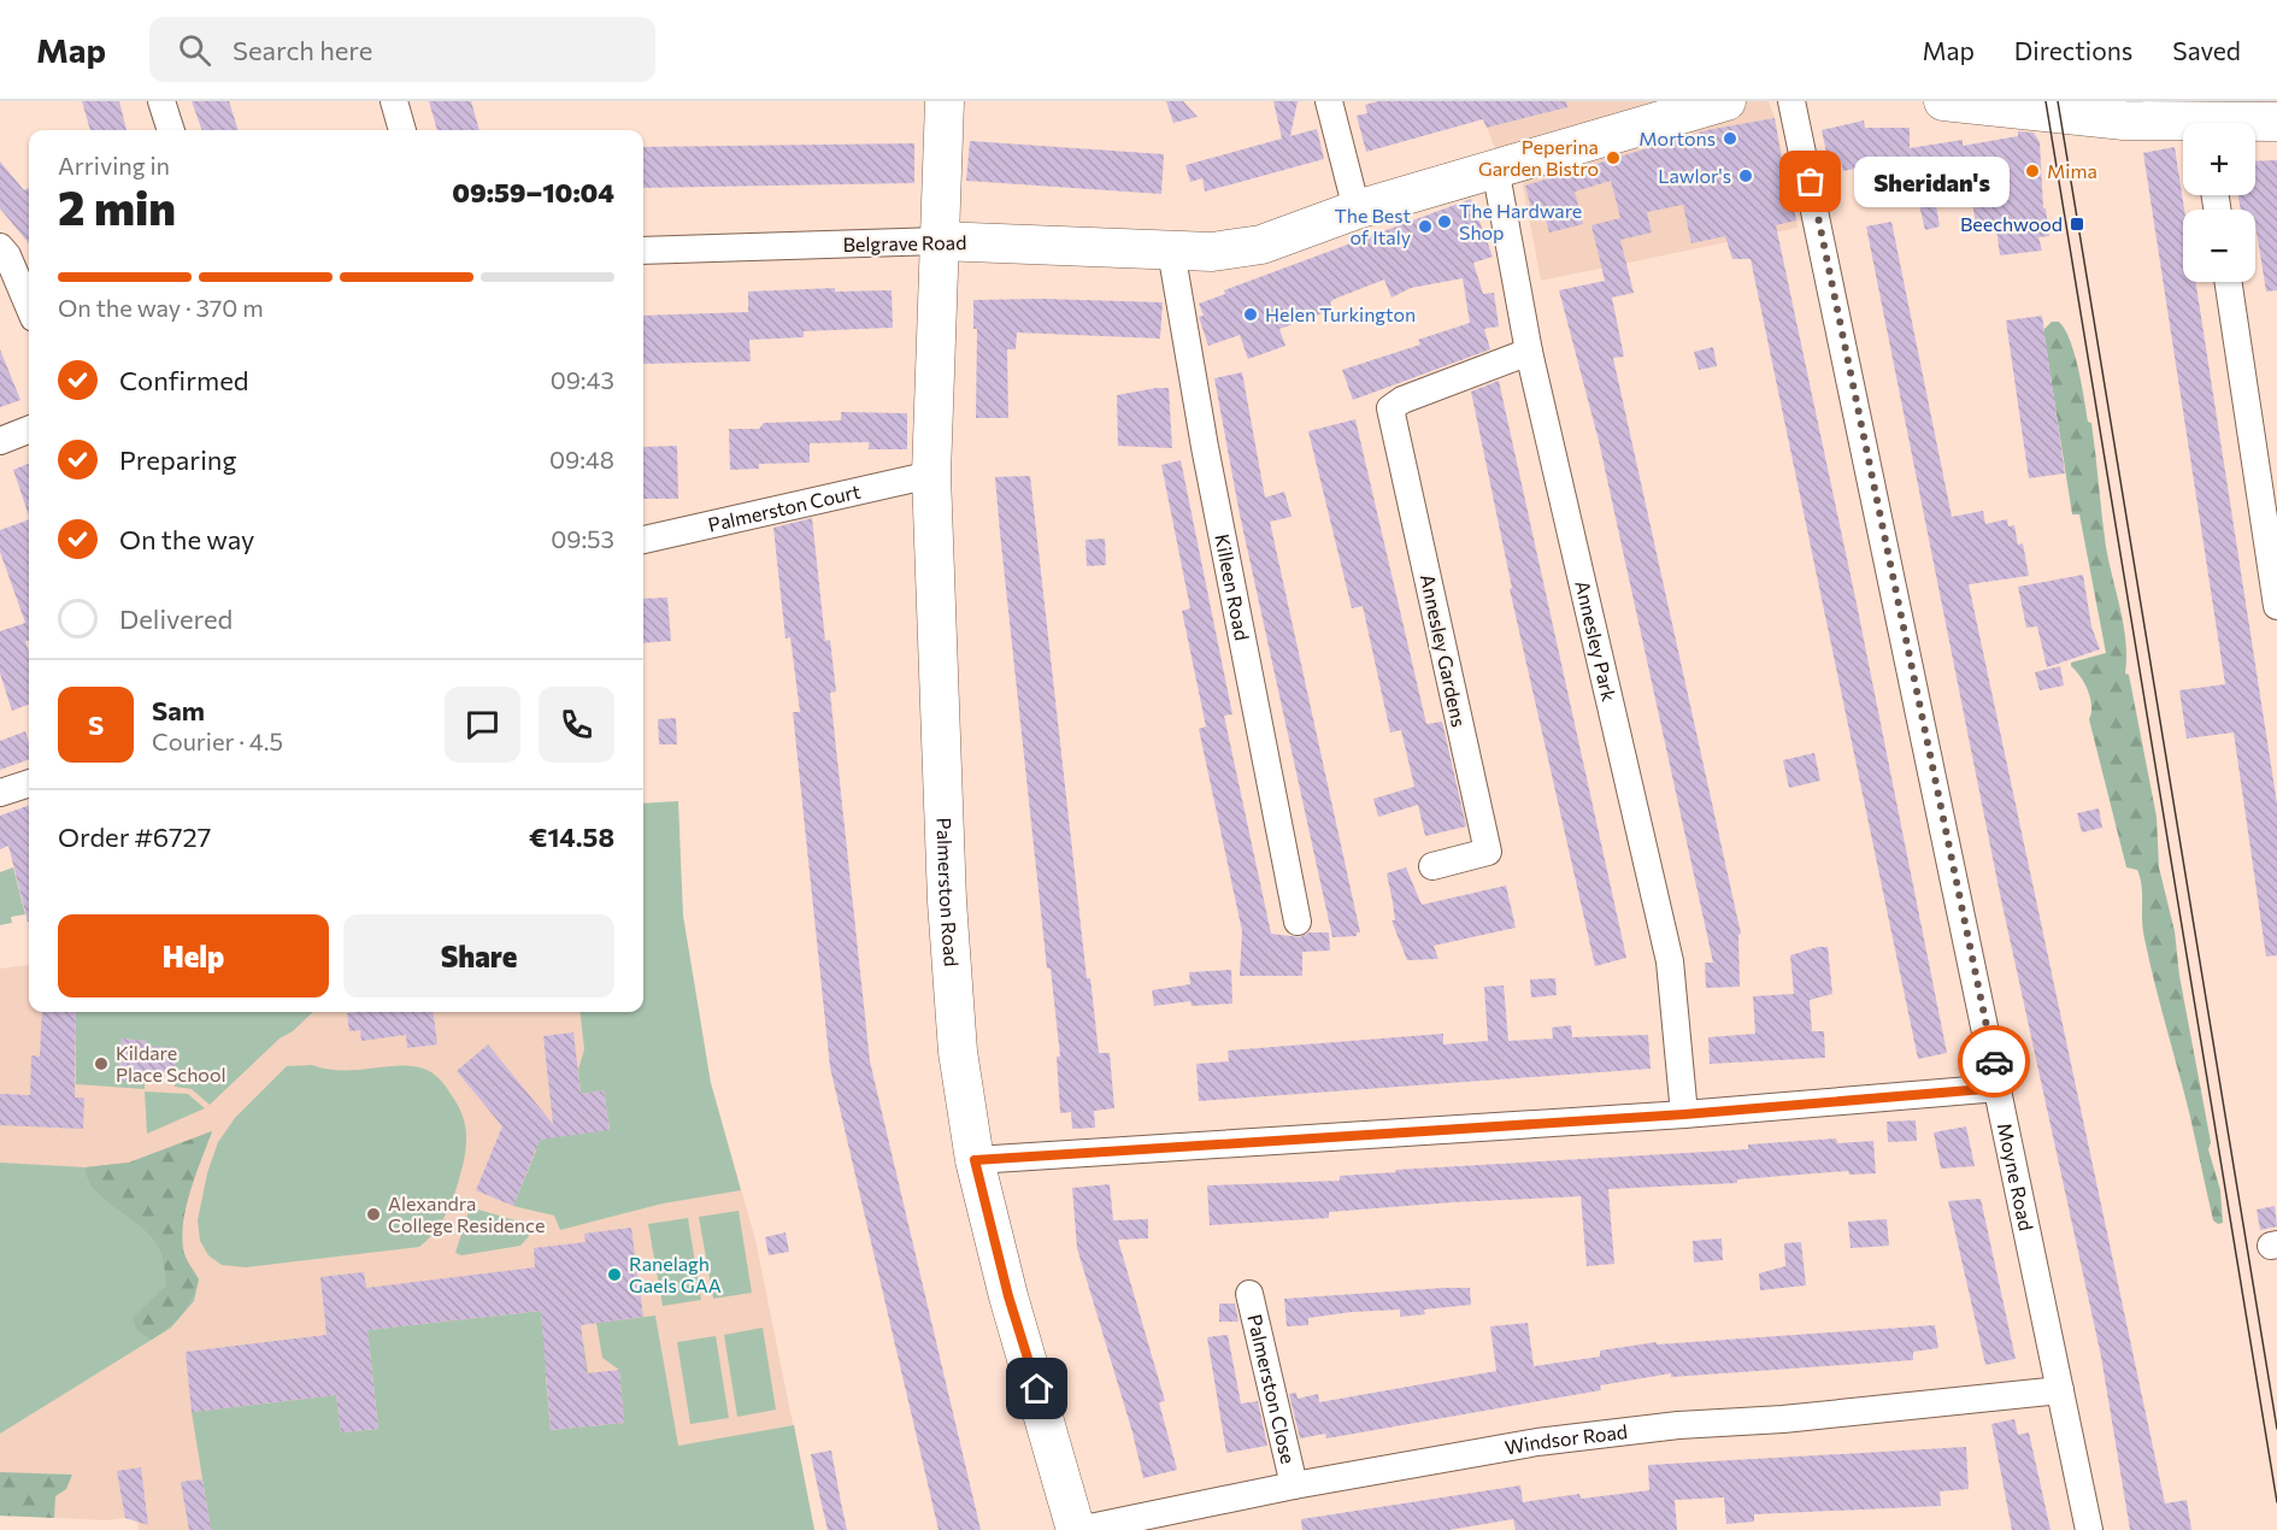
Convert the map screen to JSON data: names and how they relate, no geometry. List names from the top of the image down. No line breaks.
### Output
{"streets":{"street":["Belgrave Road","Palmerston Court","Killeen Road","Annesley Park","Annesley Gardens","Palmerston Road","Moyne Road","Palmerston Close","Windsor Road"]},"crossings":[["Belgrave Road","Killeen Road"],["Belgrave Road","Annesley Park"],["Belgrave Road","Palmerston Road"],["Palmerston Court","Palmerston Road"],["Annesley Park","Annesley Gardens"],["Palmerston Road","Windsor Road"],["Moyne Road","Windsor Road"],["Palmerston Close","Windsor Road"]],"places":{"other":["Mortons","Peperina Garden Bistro","Mima","Lawlor's","Sheridan's","The Hardware Shop","The Best of Italy","Helen Turkington","Kildare Place School","Alexandra College Residence","Ranelagh Gaels GAA"],"transit":["Beechwood"]},"page":{"header":"Map","search":"Search here","nav":["Map","Directions","Saved"],"map_buttons":["+","−"],"heading":["2 min","Arriving in","09:59–10:04"],"panel":["Sam","Courier · 4.5","Order #6727","€14.58"],"bubble":"Sheridan's","bar":"On the way · 370 m","list":[["Confirmed","09:43"],["Preparing","09:48"],["On the way","09:53"],"Delivered"],"round":"S","buttons":["Help","Share"]}}
